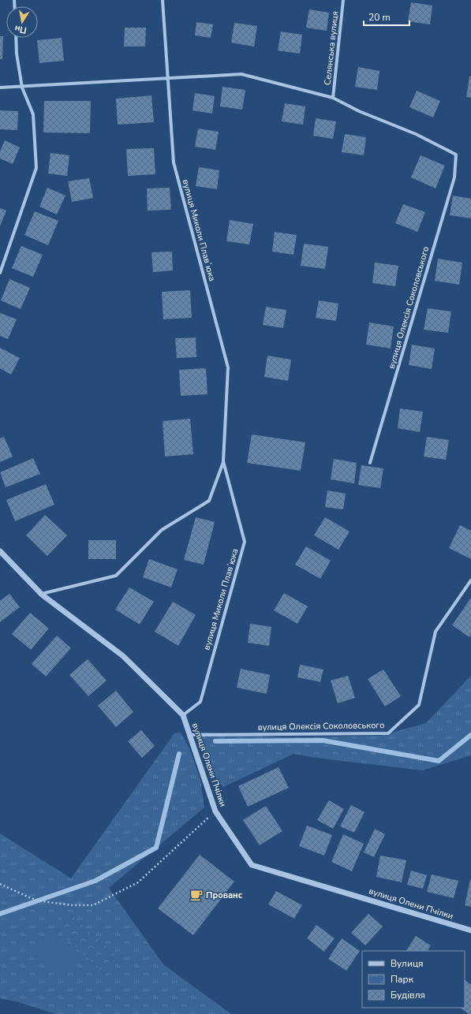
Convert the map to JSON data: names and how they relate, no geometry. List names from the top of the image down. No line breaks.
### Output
{"streets":{"street":["Селянська вулиця","вулиця Миколи Плавʼюка","вулиця Олексія Соколовського","вулиця Олени Пчілки"]},"crossings":[["Селянська вулиця","вулиця Олексія Соколовського"],["вулиця Миколи Плавʼюка","вулиця Олени Пчілки"],["вулиця Олексія Соколовського","вулиця Олени Пчілки"]],"places":{"cafe":["Прованс"]},"legend":["Вулиця","Парк","Будівля"],"scale_bar":"20 m","north":"bottom"}
